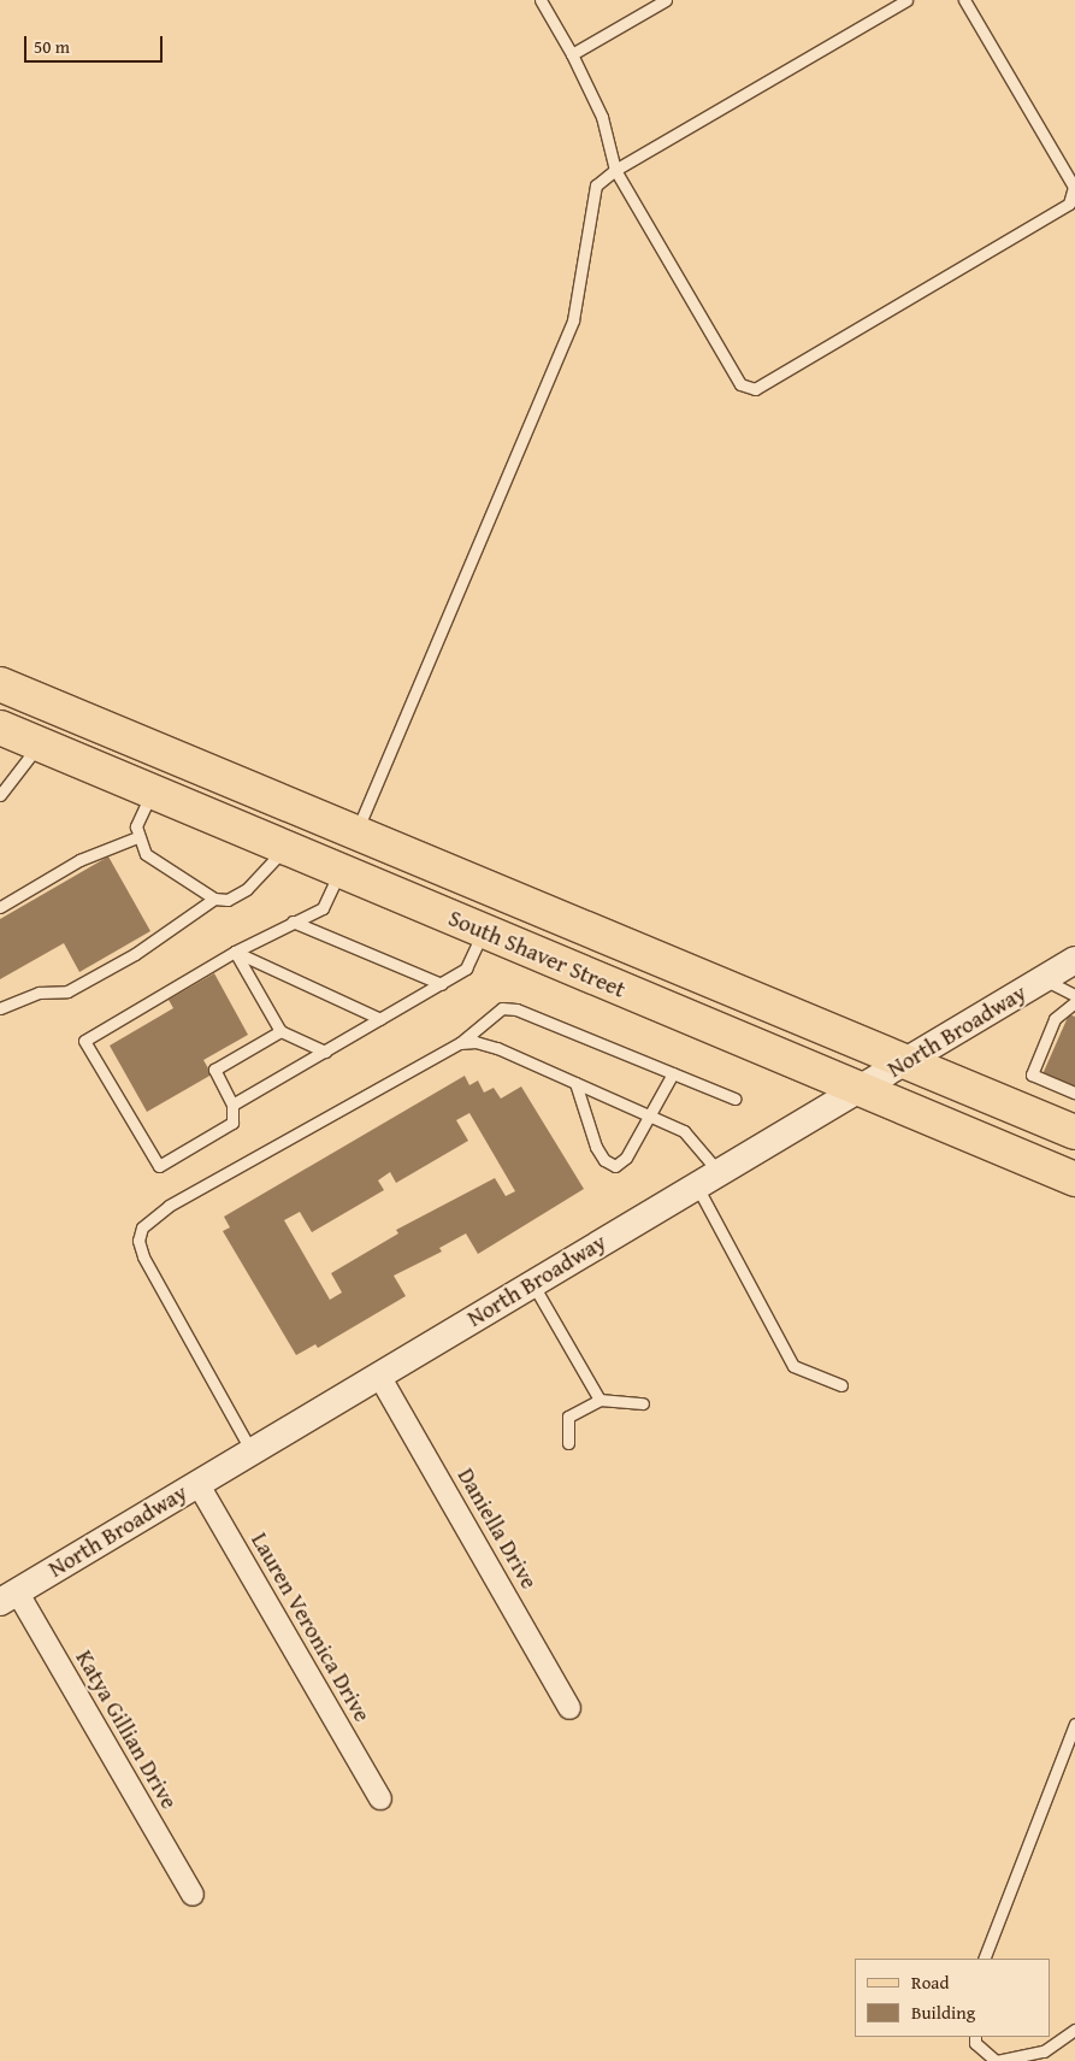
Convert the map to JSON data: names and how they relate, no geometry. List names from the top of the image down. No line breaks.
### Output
{"streets":{"main road":["South Shaver Street"],"street":["North Broadway","Daniella Drive","Lauren Veronica Drive","Katya Gillian Drive"]},"crossings":[["South Shaver Street","North Broadway"],["North Broadway","Daniella Drive"],["North Broadway","Lauren Veronica Drive"],["North Broadway","Katya Gillian Drive"]],"legend":["Road","Building"],"scale_bar":"50 m"}
